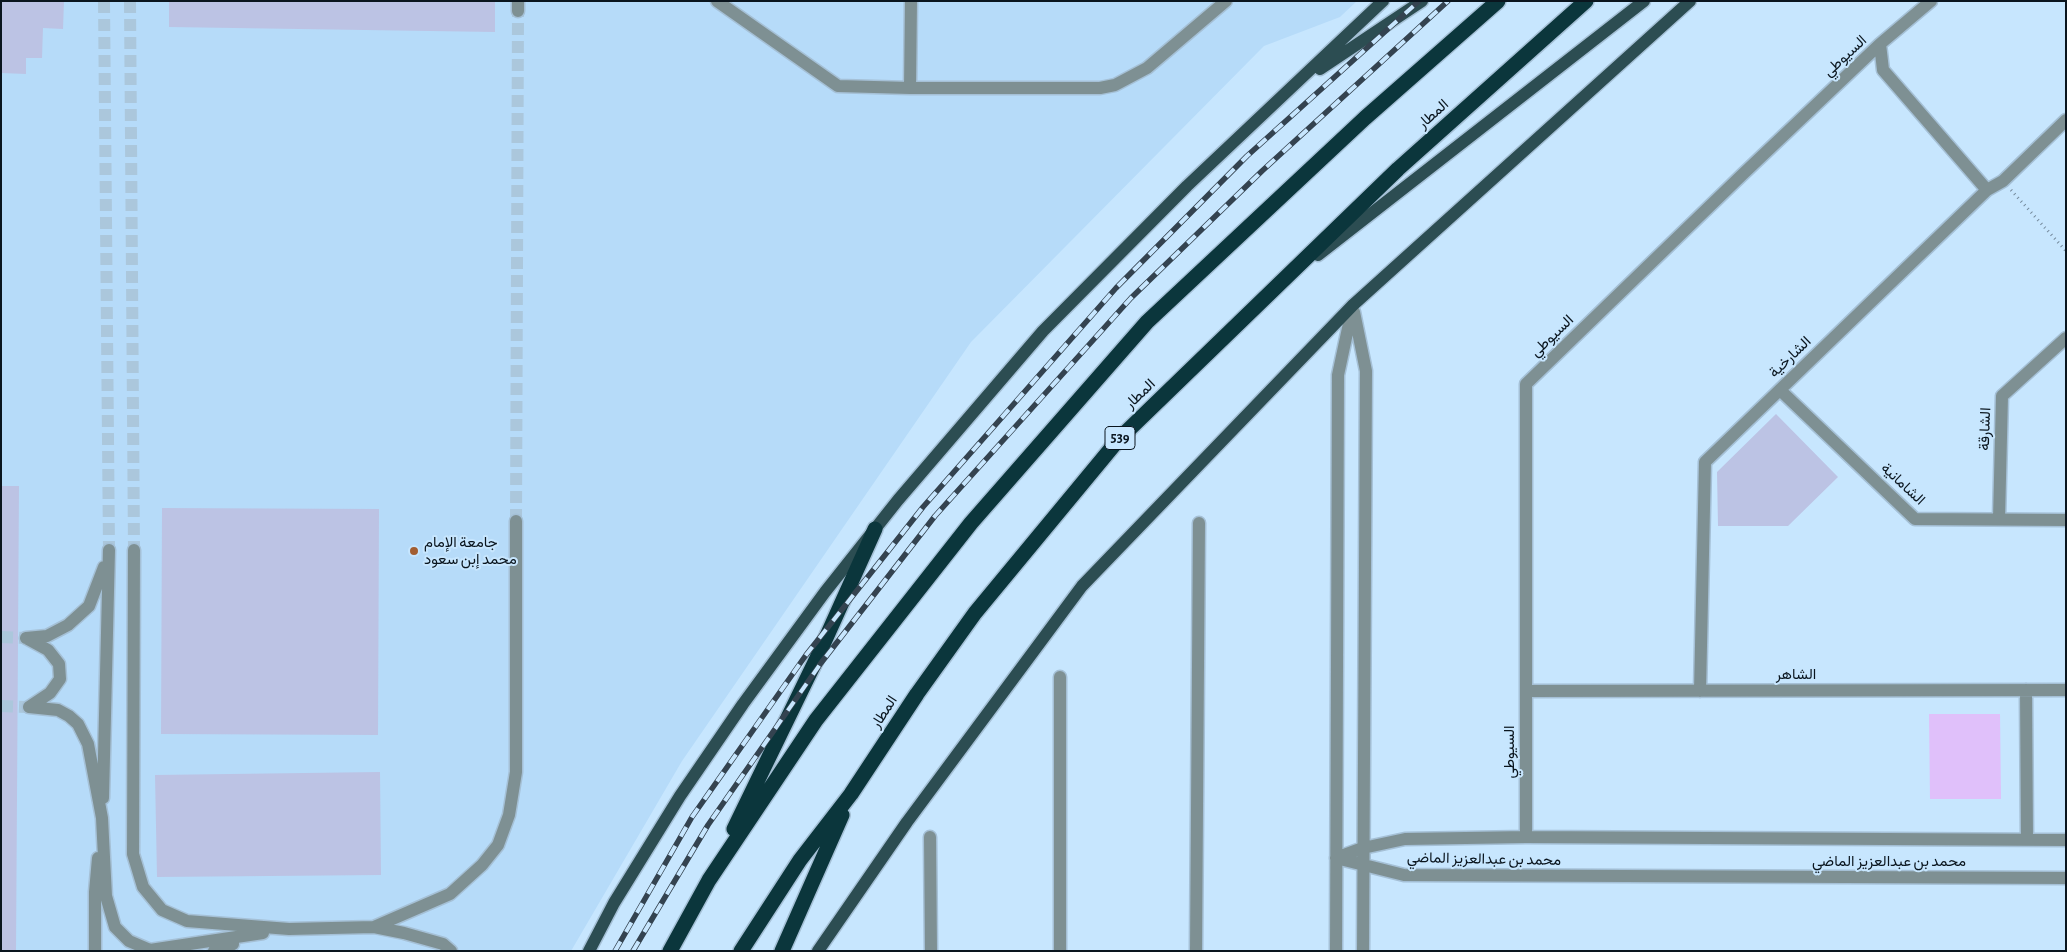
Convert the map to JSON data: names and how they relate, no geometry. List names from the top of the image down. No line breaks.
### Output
{"streets":{"highway":["المطار","539"],"street":["السيوطي","الشارخية","الشارقة","الشامانية","الشاهر","محمد بن عبدالعزيز الماضي"]},"crossings":[["السيوطي","الشاهر"],["السيوطي","محمد بن عبدالعزيز الماضي"],["الشارخية","الشامانية"],["الشارخية","الشاهر"],["الشارقة","الشامانية"]],"places":["جامعة الإمام محمد إبن سعود"]}
